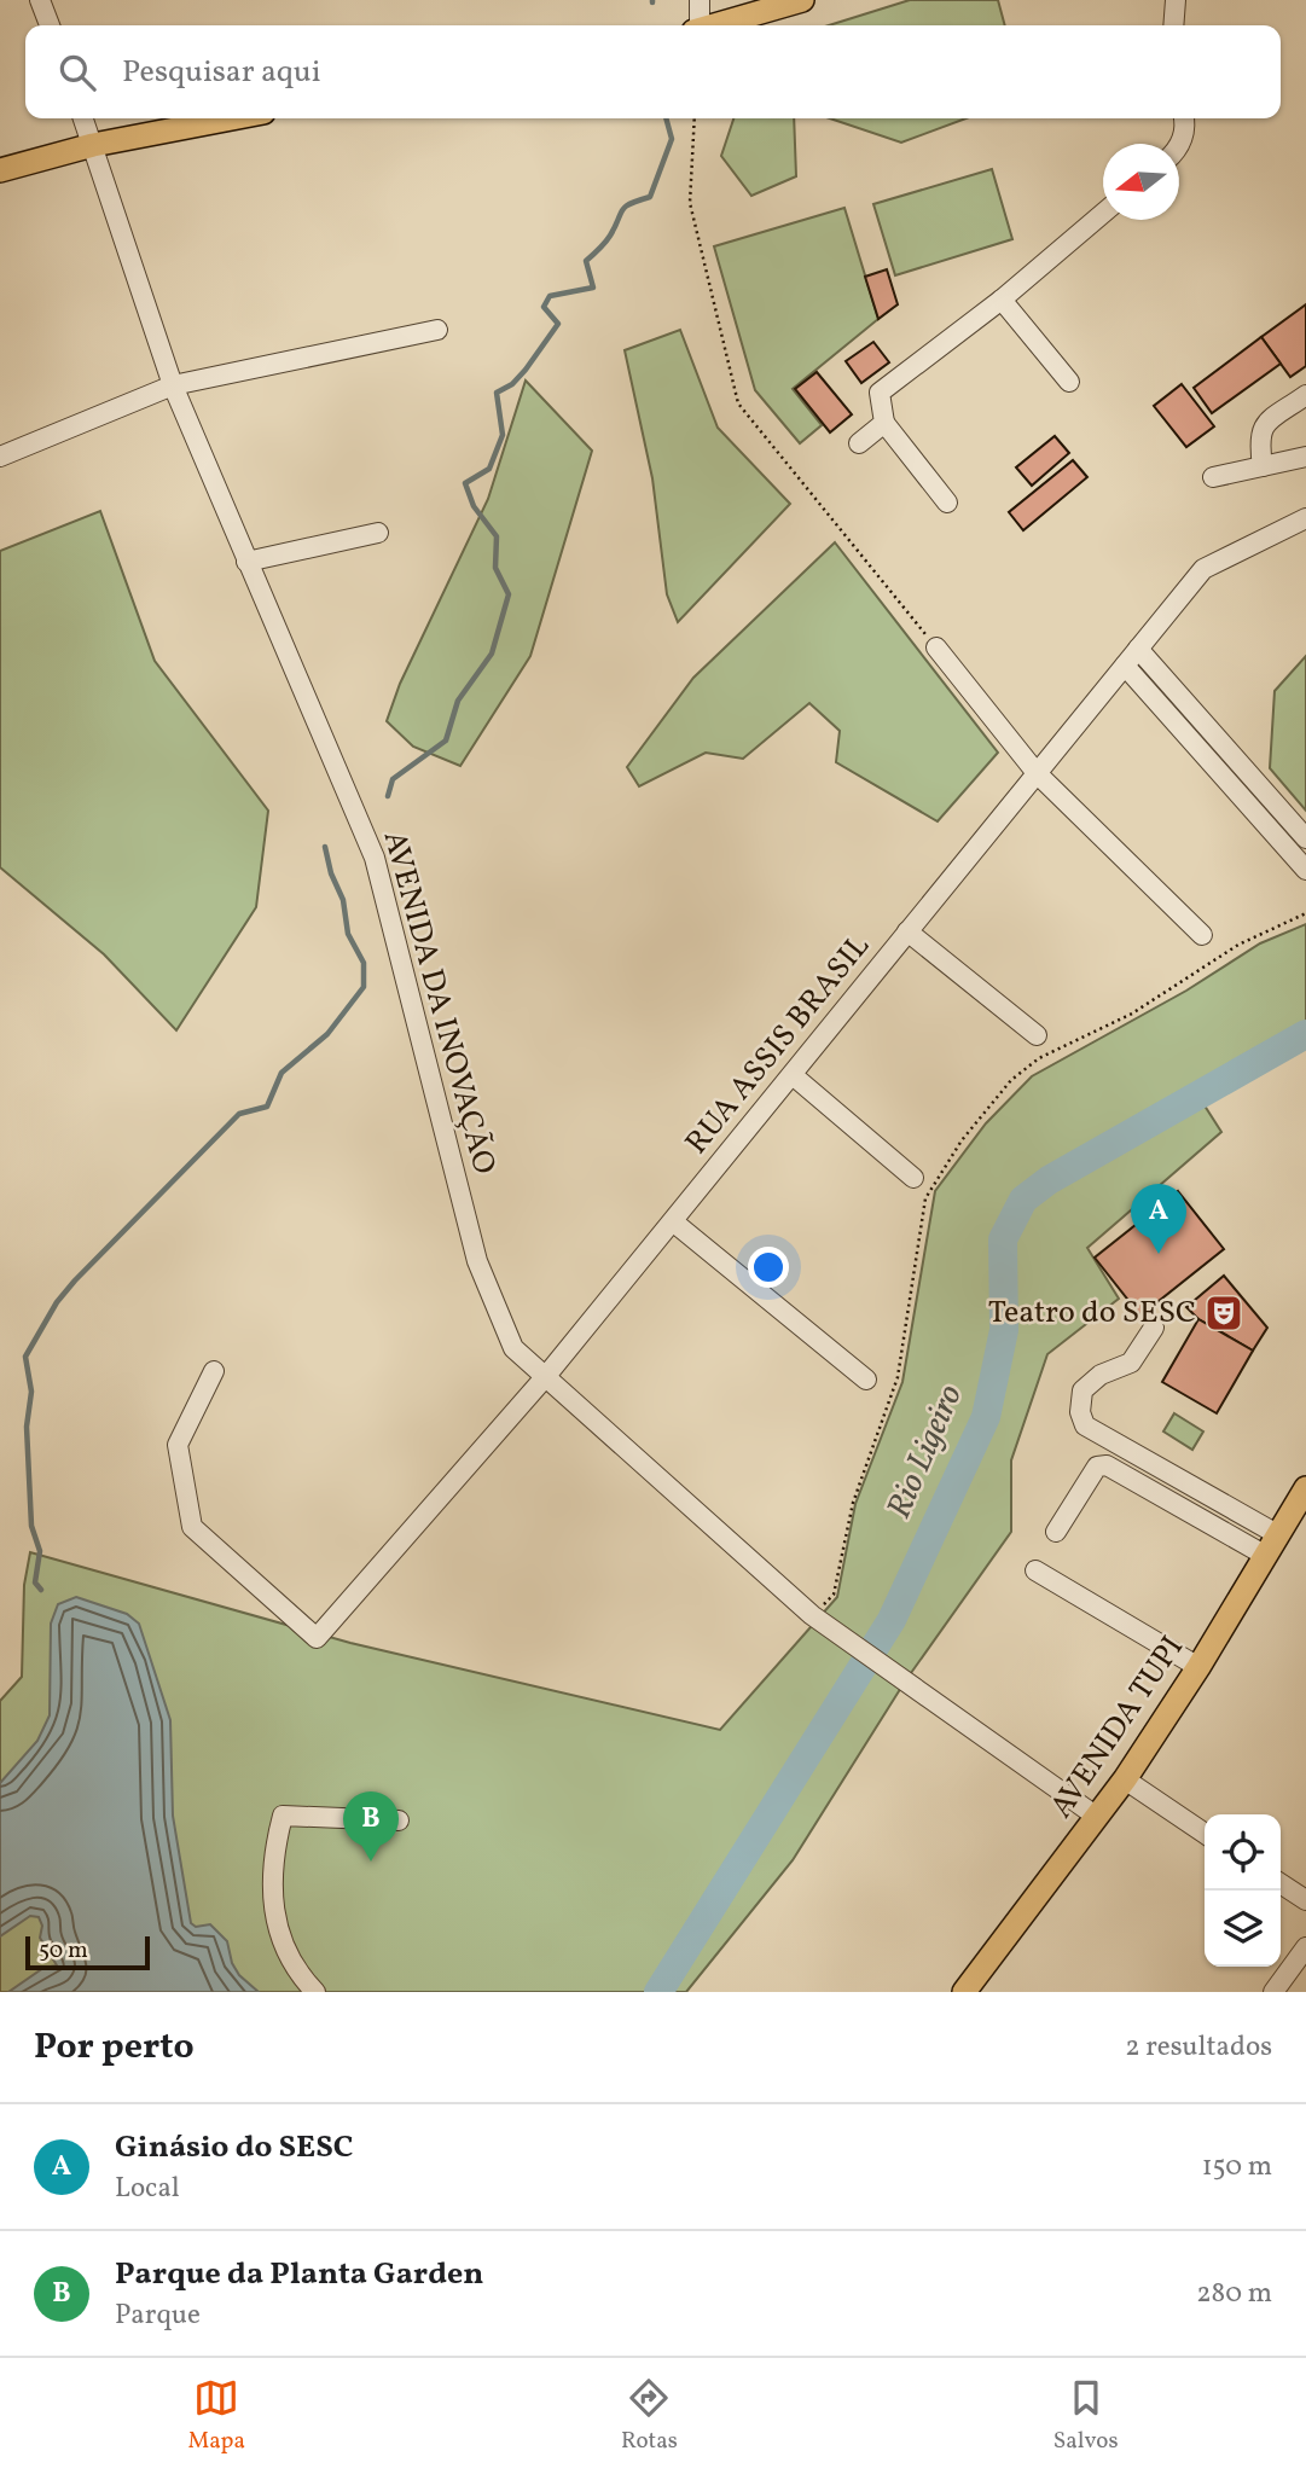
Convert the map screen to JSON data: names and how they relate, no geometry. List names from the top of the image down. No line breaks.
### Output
{"streets":{"main road":["AVENIDA TUPI"],"street":["AVENIDA DA INOVAÇÃO","RUA ASSIS BRASIL"]},"crossings":[["AVENIDA DA INOVAÇÃO","RUA ASSIS BRASIL"],["AVENIDA DA INOVAÇÃO","AVENIDA TUPI"]],"water":["Rio Ligeiro"],"places":{"theatre":["Teatro do SESC"]},"scale_bar":"50 m","north":"left","page":{"search":"Pesquisar aqui","pins":["A","B"],"scale":"50 m","heading":["Por perto","2 resultados"],"list":[{"mark":"A","name":"Ginásio do SESC","note":"Local","value":"150 m"},{"mark":"B","name":"Parque da Planta Garden","note":"Parque","value":"280 m"}],"nav":["Mapa","Rotas","Salvos"]}}
